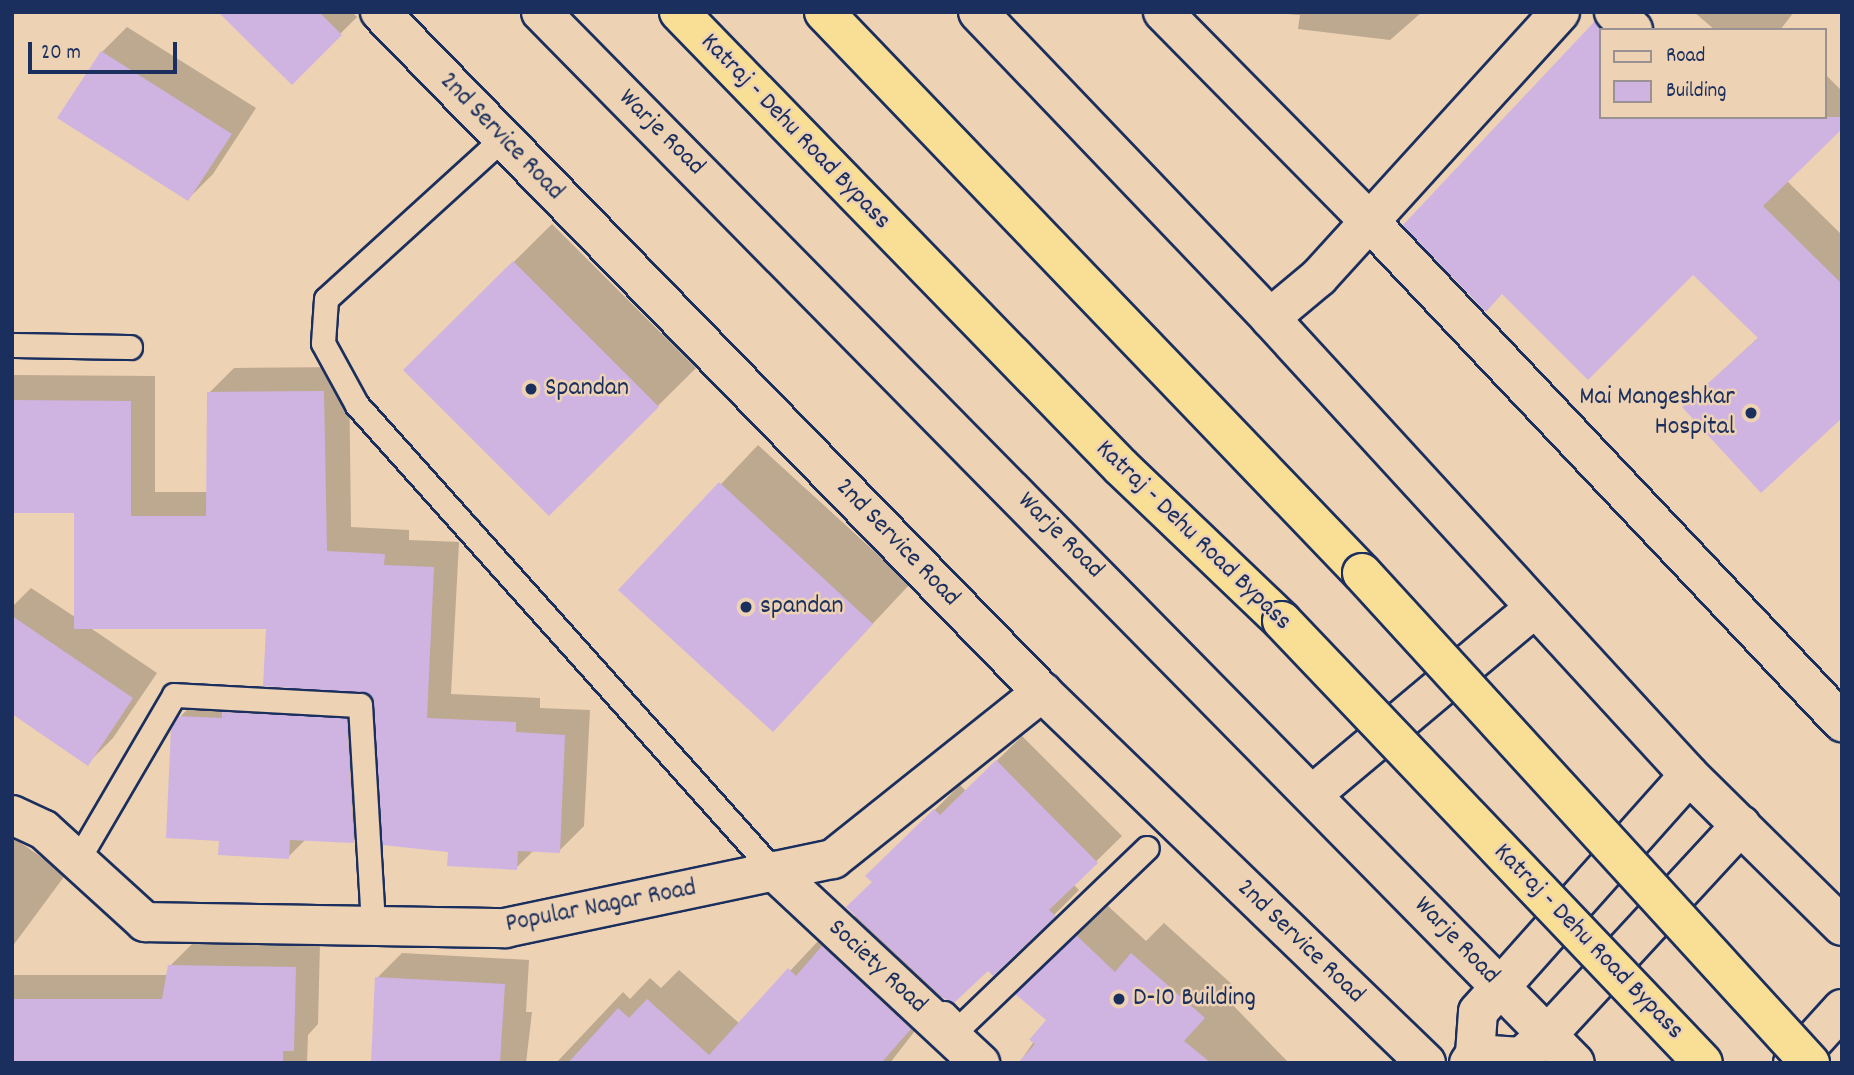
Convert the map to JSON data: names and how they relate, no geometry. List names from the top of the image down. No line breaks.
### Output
{"streets":{"highway":["Katraj - Dehu Road Bypass"],"street":["Warje Road","2nd Service Road","Popular Nagar Road","Society Road"]},"crossings":[["2nd Service Road","Popular Nagar Road"],["Popular Nagar Road","Society Road"]],"places":["Spandan","Mai Mangeshkar Hospital","spandan","D-10 Building"],"legend":["Road","Building"],"scale_bar":"20 m"}
